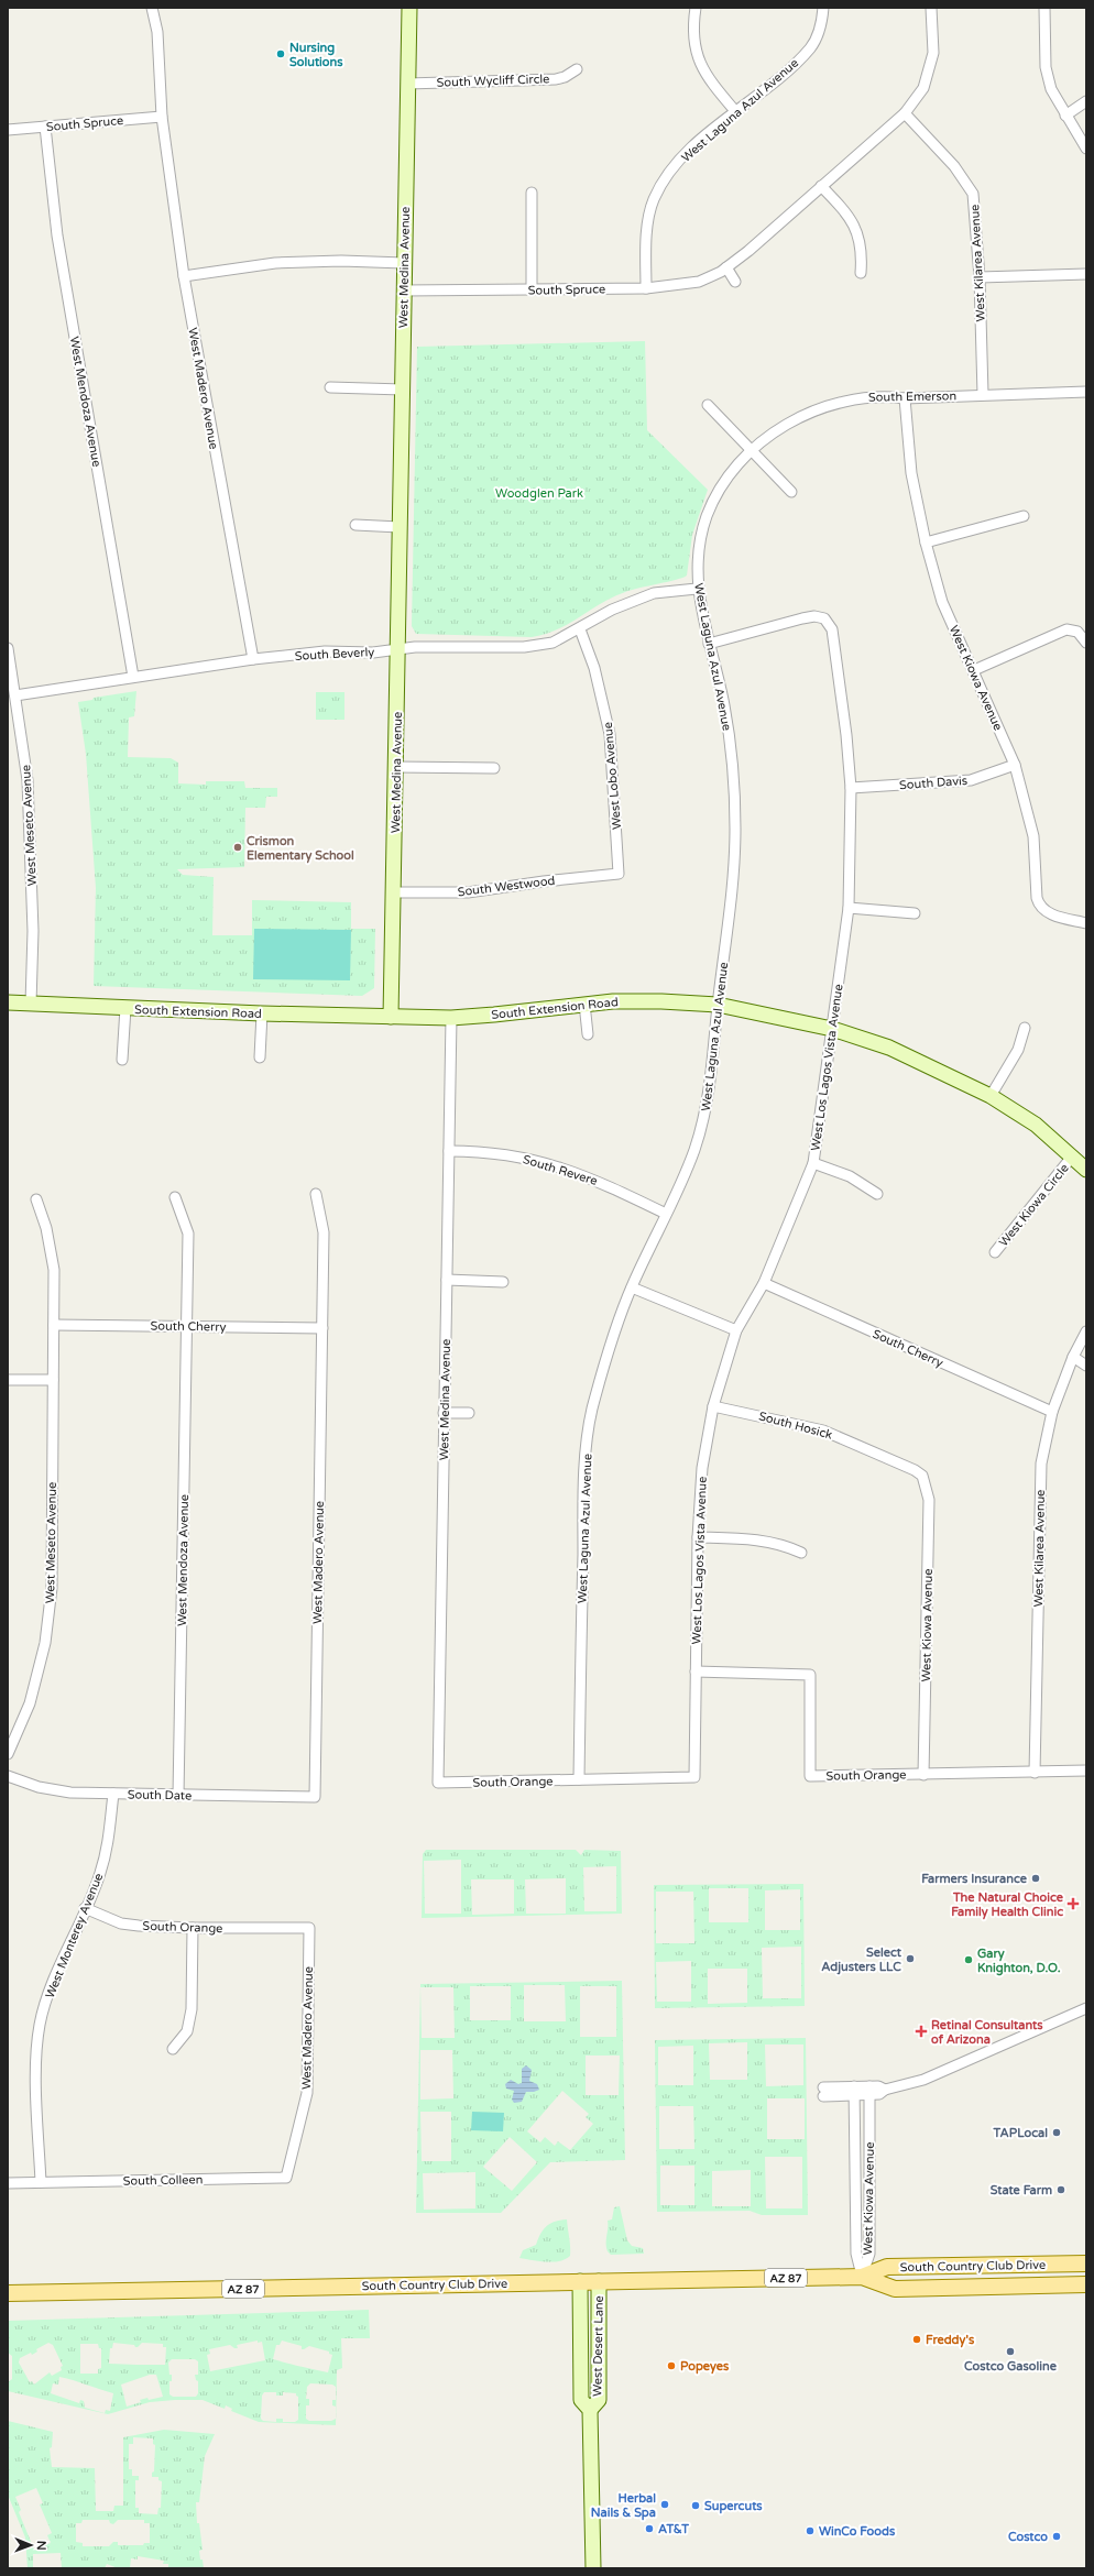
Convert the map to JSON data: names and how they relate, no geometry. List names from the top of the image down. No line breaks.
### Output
{"streets":{"main road":["South Country Club Drive","AZ 87"],"street":["South Wycliff Circle","West Laguna Azul Avenue","South Spruce","West Kilarea Avenue","West Medina Avenue","West Madero Avenue","South Emerson","West Mendoza Avenue","South Beverly","West Kiowa Avenue","West Lobo Avenue","South Davis","West Meseto Avenue","South Westwood","South Extension Road","West Los Lagos Vista Avenue","South Revere","West Kiowa Circle","South Cherry","South Hosick","South Orange","South Date","West Monterey Avenue","South Colleen","West Desert Lane"]},"crossings":[["South Wycliff Circle","West Medina Avenue"],["West Laguna Azul Avenue","South Spruce"],["West Laguna Azul Avenue","South Emerson"],["West Laguna Azul Avenue","South Beverly"],["West Laguna Azul Avenue","South Extension Road"],["West Laguna Azul Avenue","West Los Lagos Vista Avenue"],["West Laguna Azul Avenue","South Revere"],["West Laguna Azul Avenue","South Orange"],["South Spruce","West Kilarea Avenue"],["South Spruce","West Medina Avenue"],["South Spruce","West Madero Avenue"],["South Spruce","West Mendoza Avenue"],["West Kilarea Avenue","South Emerson"],["West Kilarea Avenue","South Cherry"],["West Kilarea Avenue","South Orange"],["West Medina Avenue","South Beverly"],["West Medina Avenue","South Westwood"],["West Medina Avenue","South Extension Road"],["West Medina Avenue","South Revere"],["West Medina Avenue","South Orange"],["West Madero Avenue","South Beverly"],["West Madero Avenue","South Cherry"],["West Madero Avenue","South Orange"],["West Madero Avenue","South Date"],["West Madero Avenue","South Colleen"],["South Emerson","West Kiowa Avenue"],["West Mendoza Avenue","South Beverly"],["West Mendoza Avenue","South Cherry"],["West Mendoza Avenue","South Date"],["South Beverly","West Lobo Avenue"],["South Beverly","West Meseto Avenue"],["West Kiowa Avenue","South Davis"],["West Kiowa Avenue","South Hosick"],["West Kiowa Avenue","South Orange"],["West Kiowa Avenue","South Country Club Drive"],["West Lobo Avenue","South Westwood"],["South Davis","West Los Lagos Vista Avenue"],["West Meseto Avenue","South Extension Road"],["West Meseto Avenue","South Cherry"],["South Extension Road","West Los Lagos Vista Avenue"],["South Extension Road","West Kiowa Circle"],["West Los Lagos Vista Avenue","South Cherry"],["West Los Lagos Vista Avenue","South Hosick"],["West Los Lagos Vista Avenue","South Orange"],["South Orange","West Monterey Avenue"],["South Date","West Monterey Avenue"],["West Monterey Avenue","South Colleen"],["South Country Club Drive","West Desert Lane"]],"parks":["Woodglen Park"],"places":{"other":["Nursing Solutions","Crismon Elementary School","Farmers Insurance","Select Adjusters LLC","Gary Knighton, D.O.","TAPLocal","State Farm","Freddy's","Costco Gasoline","Popeyes","Herbal Nails & Spa","Supercuts","AT&T","WinCo Foods","Costco"],"health":["The Natural Choice Family Health Clinic","Retinal Consultants of Arizona"]},"north":"right"}
